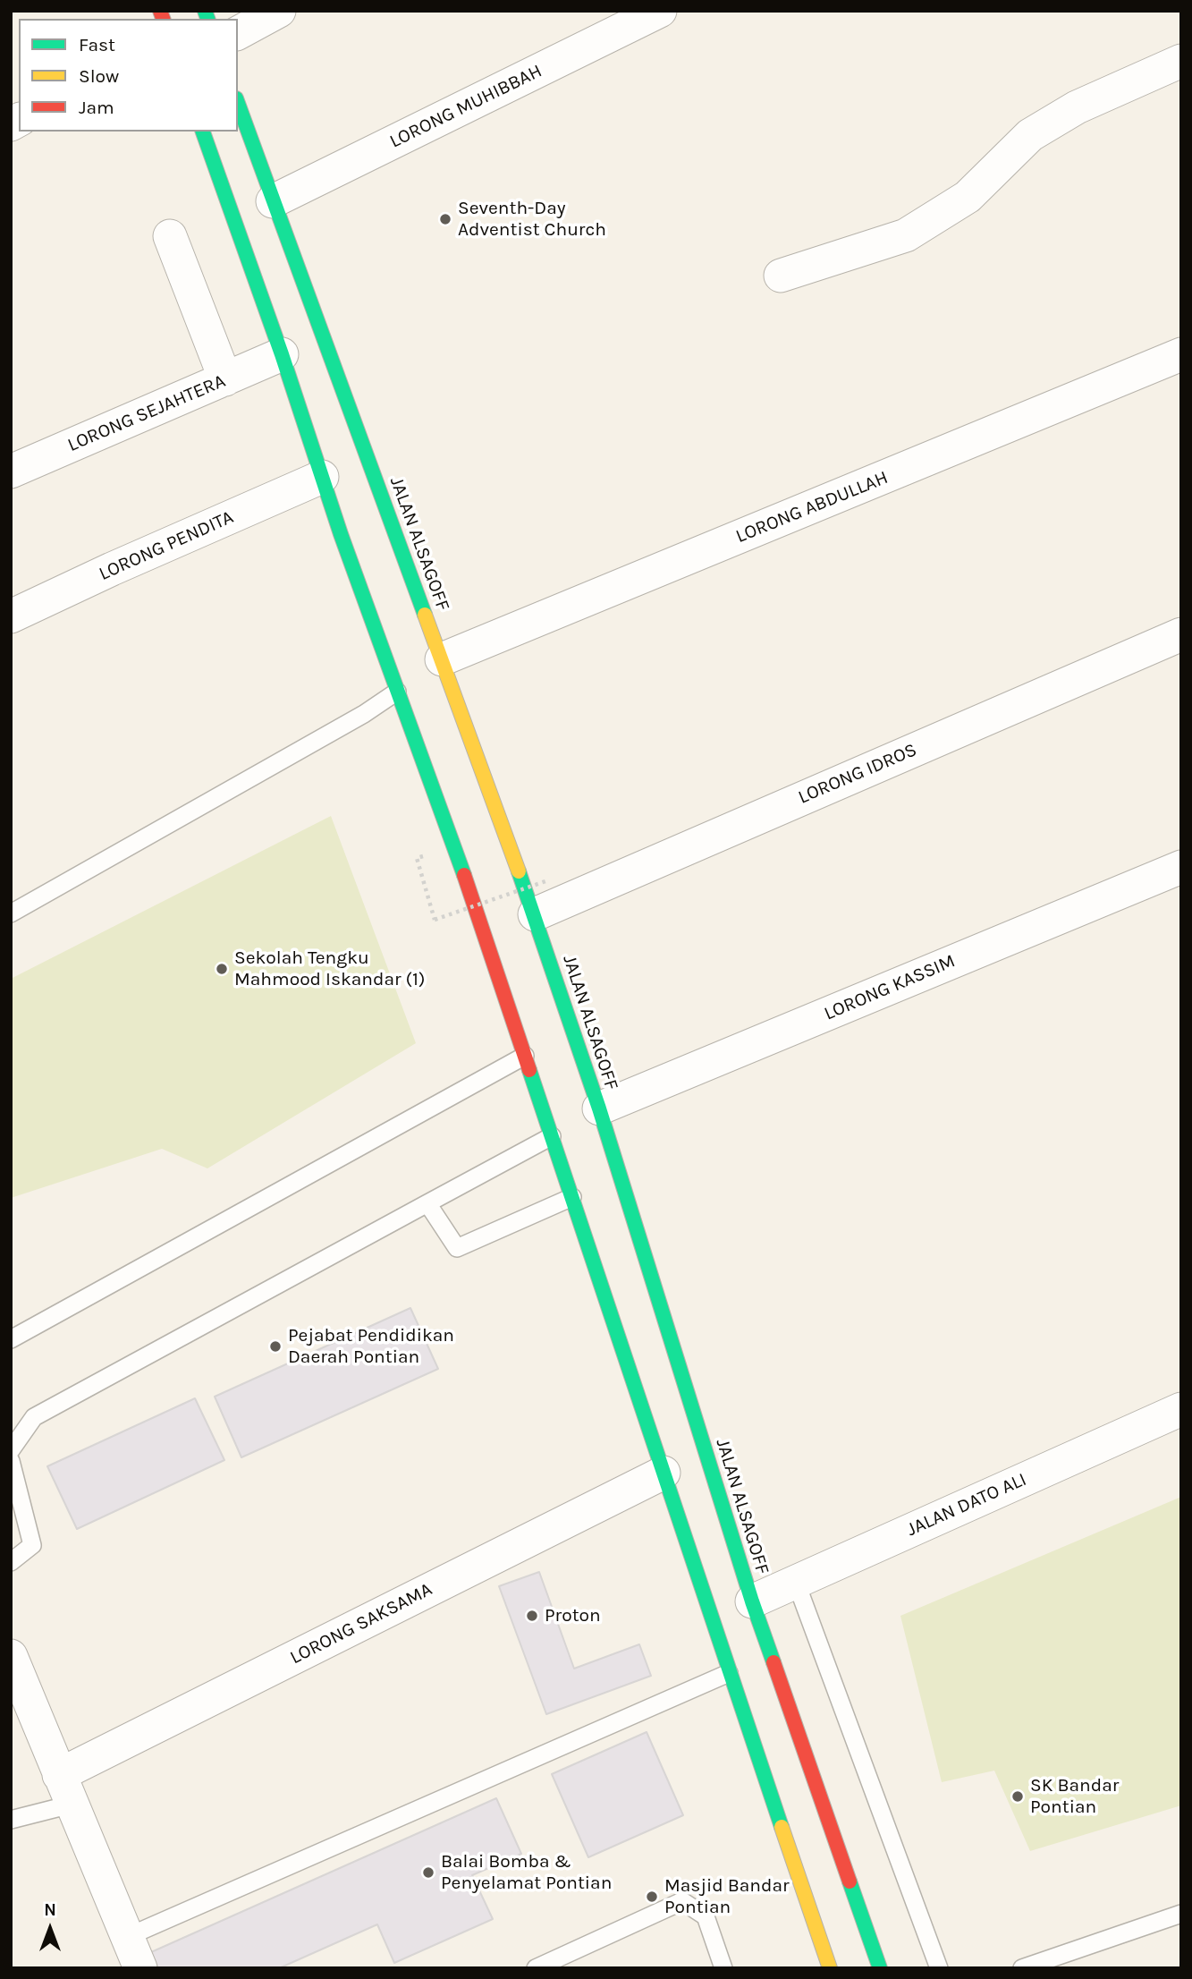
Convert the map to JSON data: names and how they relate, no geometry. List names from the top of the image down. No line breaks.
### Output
{"streets":{"highway":["JALAN ALSAGOFF"],"street":["LORONG MUHIBBAH","LORONG SEJAHTERA","LORONG ABDULLAH","LORONG PENDITA","LORONG IDROS","LORONG KASSIM","JALAN DATO ALI","LORONG SAKSAMA"]},"crossings":[["LORONG MUHIBBAH","JALAN ALSAGOFF"],["LORONG ABDULLAH","JALAN ALSAGOFF"],["JALAN ALSAGOFF","LORONG IDROS"],["JALAN ALSAGOFF","LORONG KASSIM"],["JALAN ALSAGOFF","JALAN DATO ALI"]],"places":["Seventh-Day Adventist Church","Sekolah Tengku Mahmood Iskandar (1)","Pejabat Pendidikan Daerah Pontian","Proton","SK Bandar Pontian","Balai Bomba & Penyelamat Pontian","Masjid Bandar Pontian"],"legend":["Fast","Slow","Jam"],"north":"top"}
